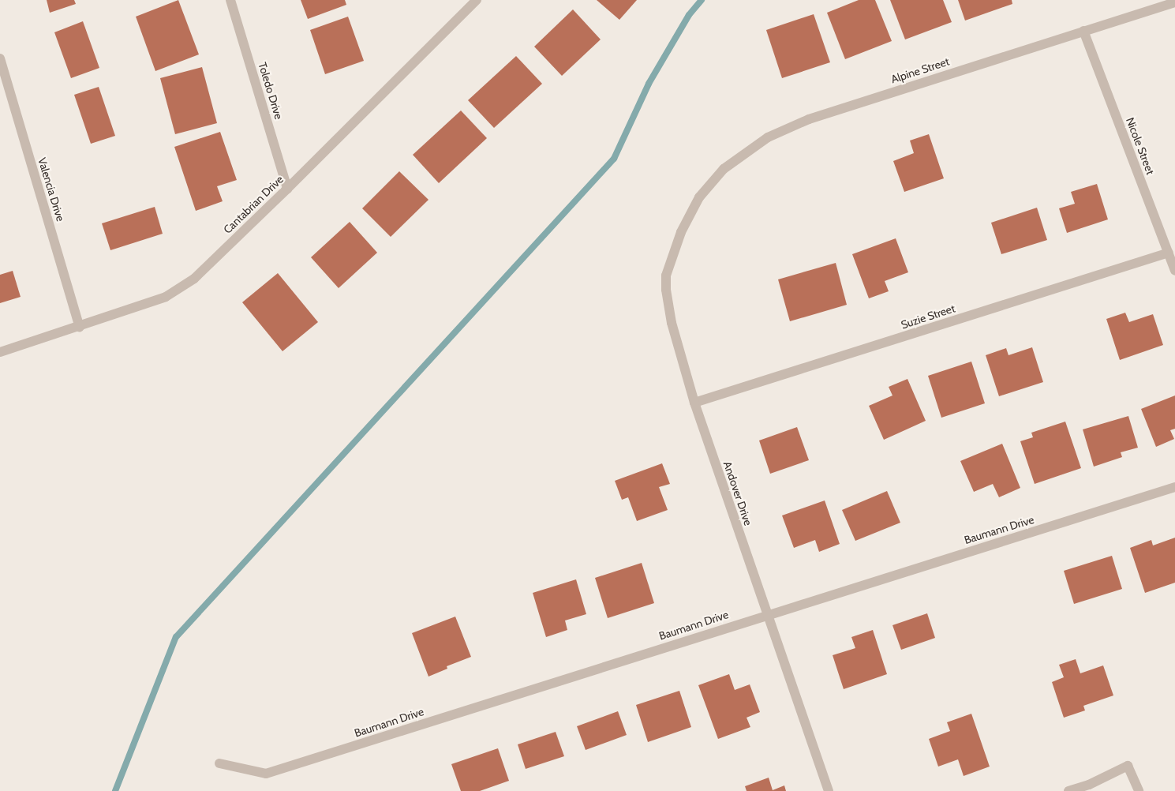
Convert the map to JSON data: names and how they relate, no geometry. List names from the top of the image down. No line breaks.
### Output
{"streets":{"street":["Alpine Street","Toledo Drive","Nicole Street","Valencia Drive","Cantabrian Drive","Suzie Street","Andover Drive","Baumann Drive"]},"crossings":[["Alpine Street","Nicole Street"],["Alpine Street","Andover Drive"],["Toledo Drive","Cantabrian Drive"],["Nicole Street","Suzie Street"],["Valencia Drive","Cantabrian Drive"],["Suzie Street","Andover Drive"],["Andover Drive","Baumann Drive"]]}
